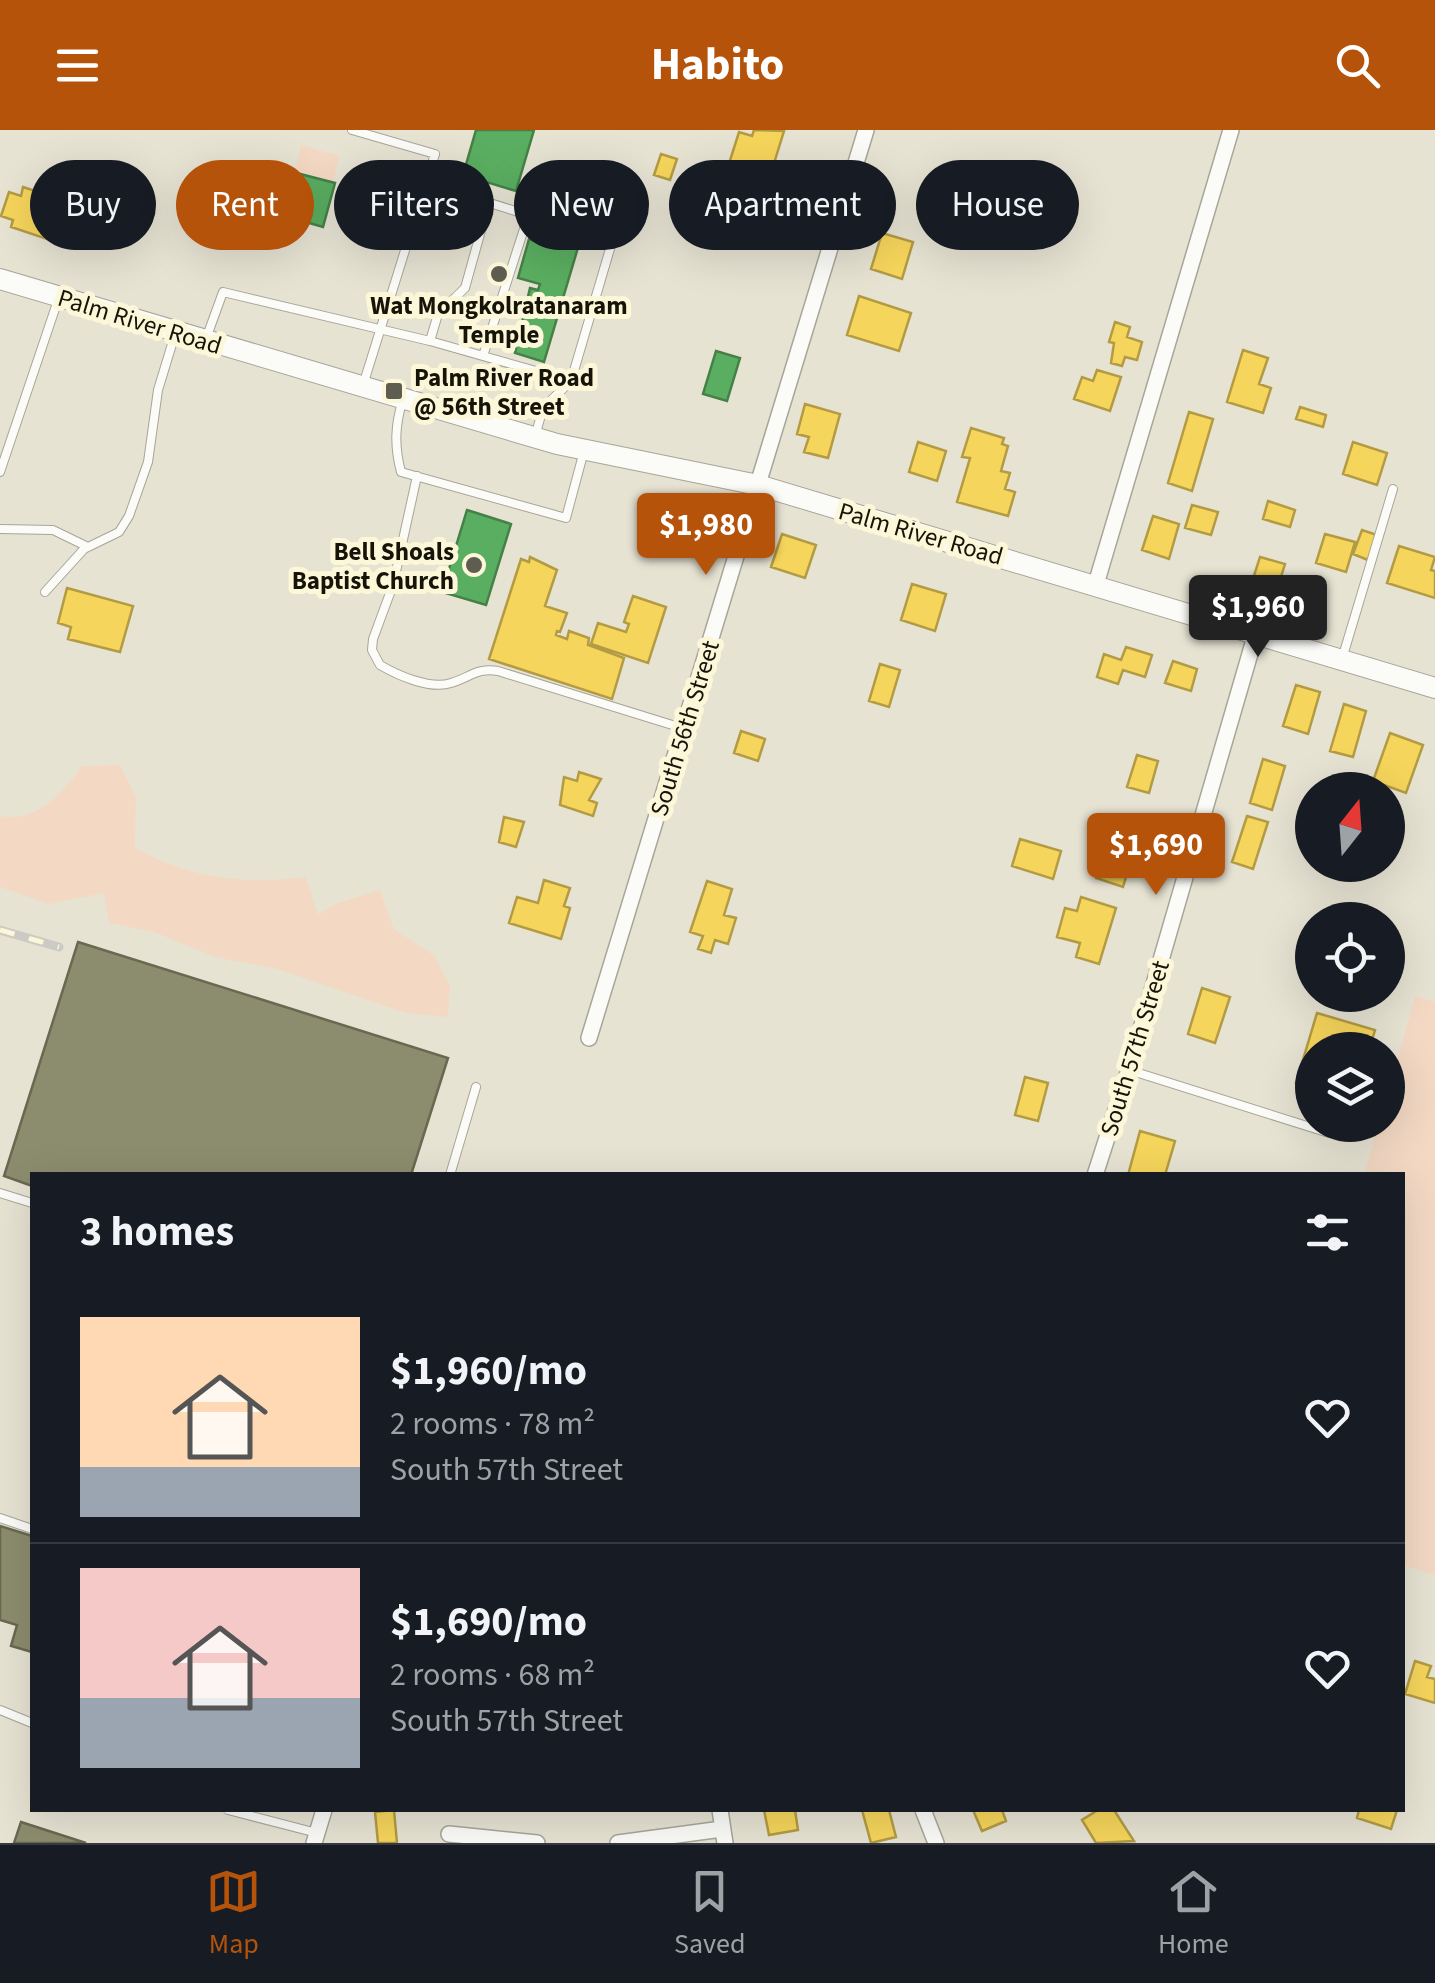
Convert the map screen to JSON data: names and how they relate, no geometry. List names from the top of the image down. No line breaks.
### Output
{"streets":{"street":["Palm River Road","South 56th Street","South 57th Street"]},"crossings":[["Palm River Road","South 56th Street"],["Palm River Road","South 57th Street"]],"places":{"other":["Wat Mongkolratanaram Temple","Bell Shoals Baptist Church"],"transit":["Palm River Road @ 56th Street"]},"north":"top","page":{"header":"Habito","chip":["Buy","Rent","Filters","New","Apartment","House"],"price":["$1,980","$1,960","$1,690"],"heading":"3 homes","list":[{"name":"$1,960/mo","note":"2 rooms · 78 m² · South 57th Street"},{"name":"$1,690/mo","note":"2 rooms · 68 m² · South 57th Street"}],"tabs":["Map","Saved","Home"]}}
